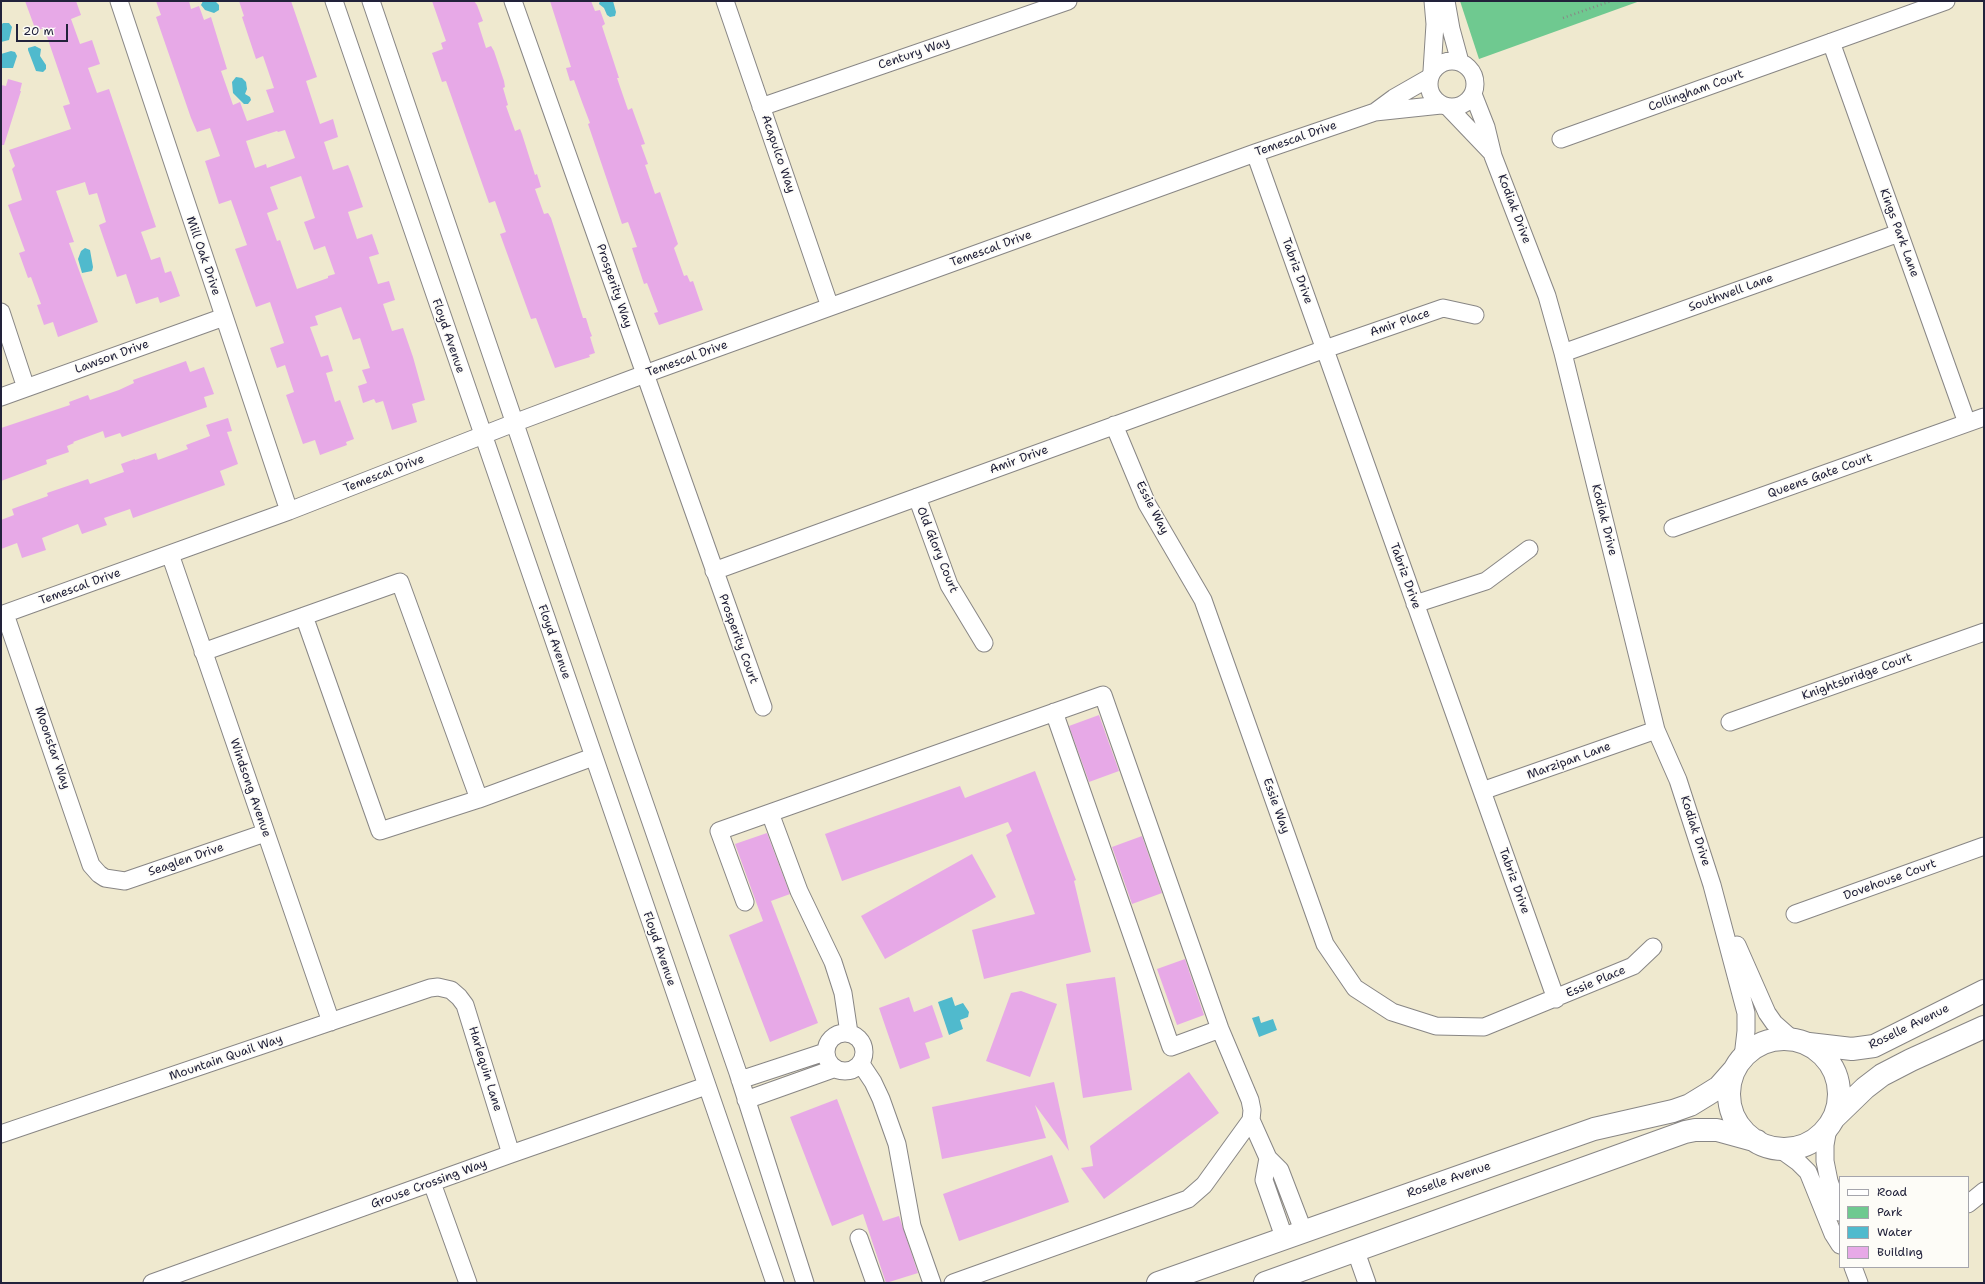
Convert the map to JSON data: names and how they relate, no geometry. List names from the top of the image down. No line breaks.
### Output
{"streets":{"main road":["Roselle Avenue"],"street":["Century Way","Collingham Court","Temescal Drive","Acapulco Way","Kodiak Drive","Kings Park Lane","Mill Oak Drive","Tabriz Drive","Prosperity Way","Southwell Lane","Amir Place","Floyd Avenue","Lawson Drive","Amir Drive","Queens Gate Court","Essie Way","Old Glory Court","Prosperity Court","Knightsbridge Court","Moonstar Way","Marzipan Lane","Windsong Avenue","Seaglen Drive","Dovehouse Court","Essie Place","Mountain Quail Way","Harlequin Lane","Grouse Crossing Way"]},"crossings":[["Century Way","Acapulco Way"],["Collingham Court","Kings Park Lane"],["Temescal Drive","Acapulco Way"],["Temescal Drive","Kodiak Drive"],["Temescal Drive","Mill Oak Drive"],["Temescal Drive","Tabriz Drive"],["Temescal Drive","Prosperity Way"],["Temescal Drive","Floyd Avenue"],["Temescal Drive","Moonstar Way"],["Temescal Drive","Windsong Avenue"],["Kodiak Drive","Southwell Lane"],["Kodiak Drive","Marzipan Lane"],["Kodiak Drive","Roselle Avenue"],["Kings Park Lane","Southwell Lane"],["Kings Park Lane","Queens Gate Court"],["Mill Oak Drive","Lawson Drive"],["Tabriz Drive","Amir Place"],["Tabriz Drive","Amir Drive"],["Tabriz Drive","Essie Way"],["Tabriz Drive","Marzipan Lane"],["Tabriz Drive","Essie Place"],["Prosperity Way","Amir Drive"],["Prosperity Way","Prosperity Court"],["Amir Place","Amir Drive"],["Floyd Avenue","Grouse Crossing Way"],["Amir Drive","Essie Way"],["Amir Drive","Old Glory Court"],["Amir Drive","Prosperity Court"],["Essie Way","Essie Place"],["Moonstar Way","Seaglen Drive"],["Windsong Avenue","Seaglen Drive"],["Windsong Avenue","Mountain Quail Way"],["Mountain Quail Way","Harlequin Lane"],["Harlequin Lane","Grouse Crossing Way"]],"legend":["Road","Park","Water","Building"],"scale_bar":"20 m"}
